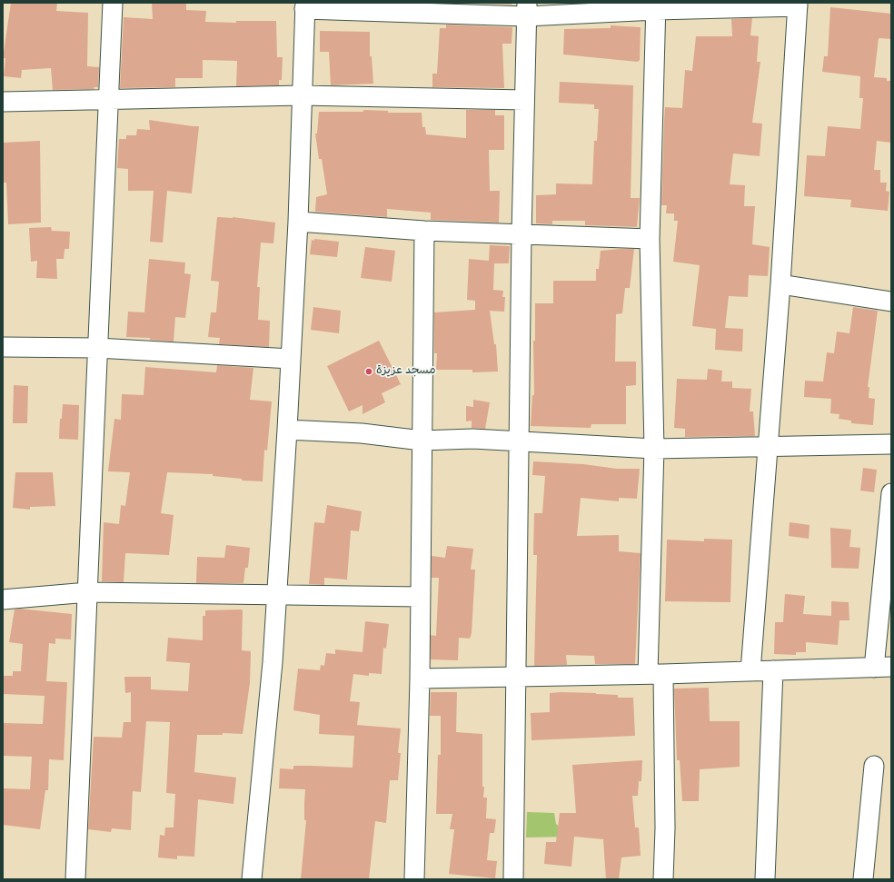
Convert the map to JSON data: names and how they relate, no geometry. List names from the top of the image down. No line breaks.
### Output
{"places":["مسجد عزيزة"]}
